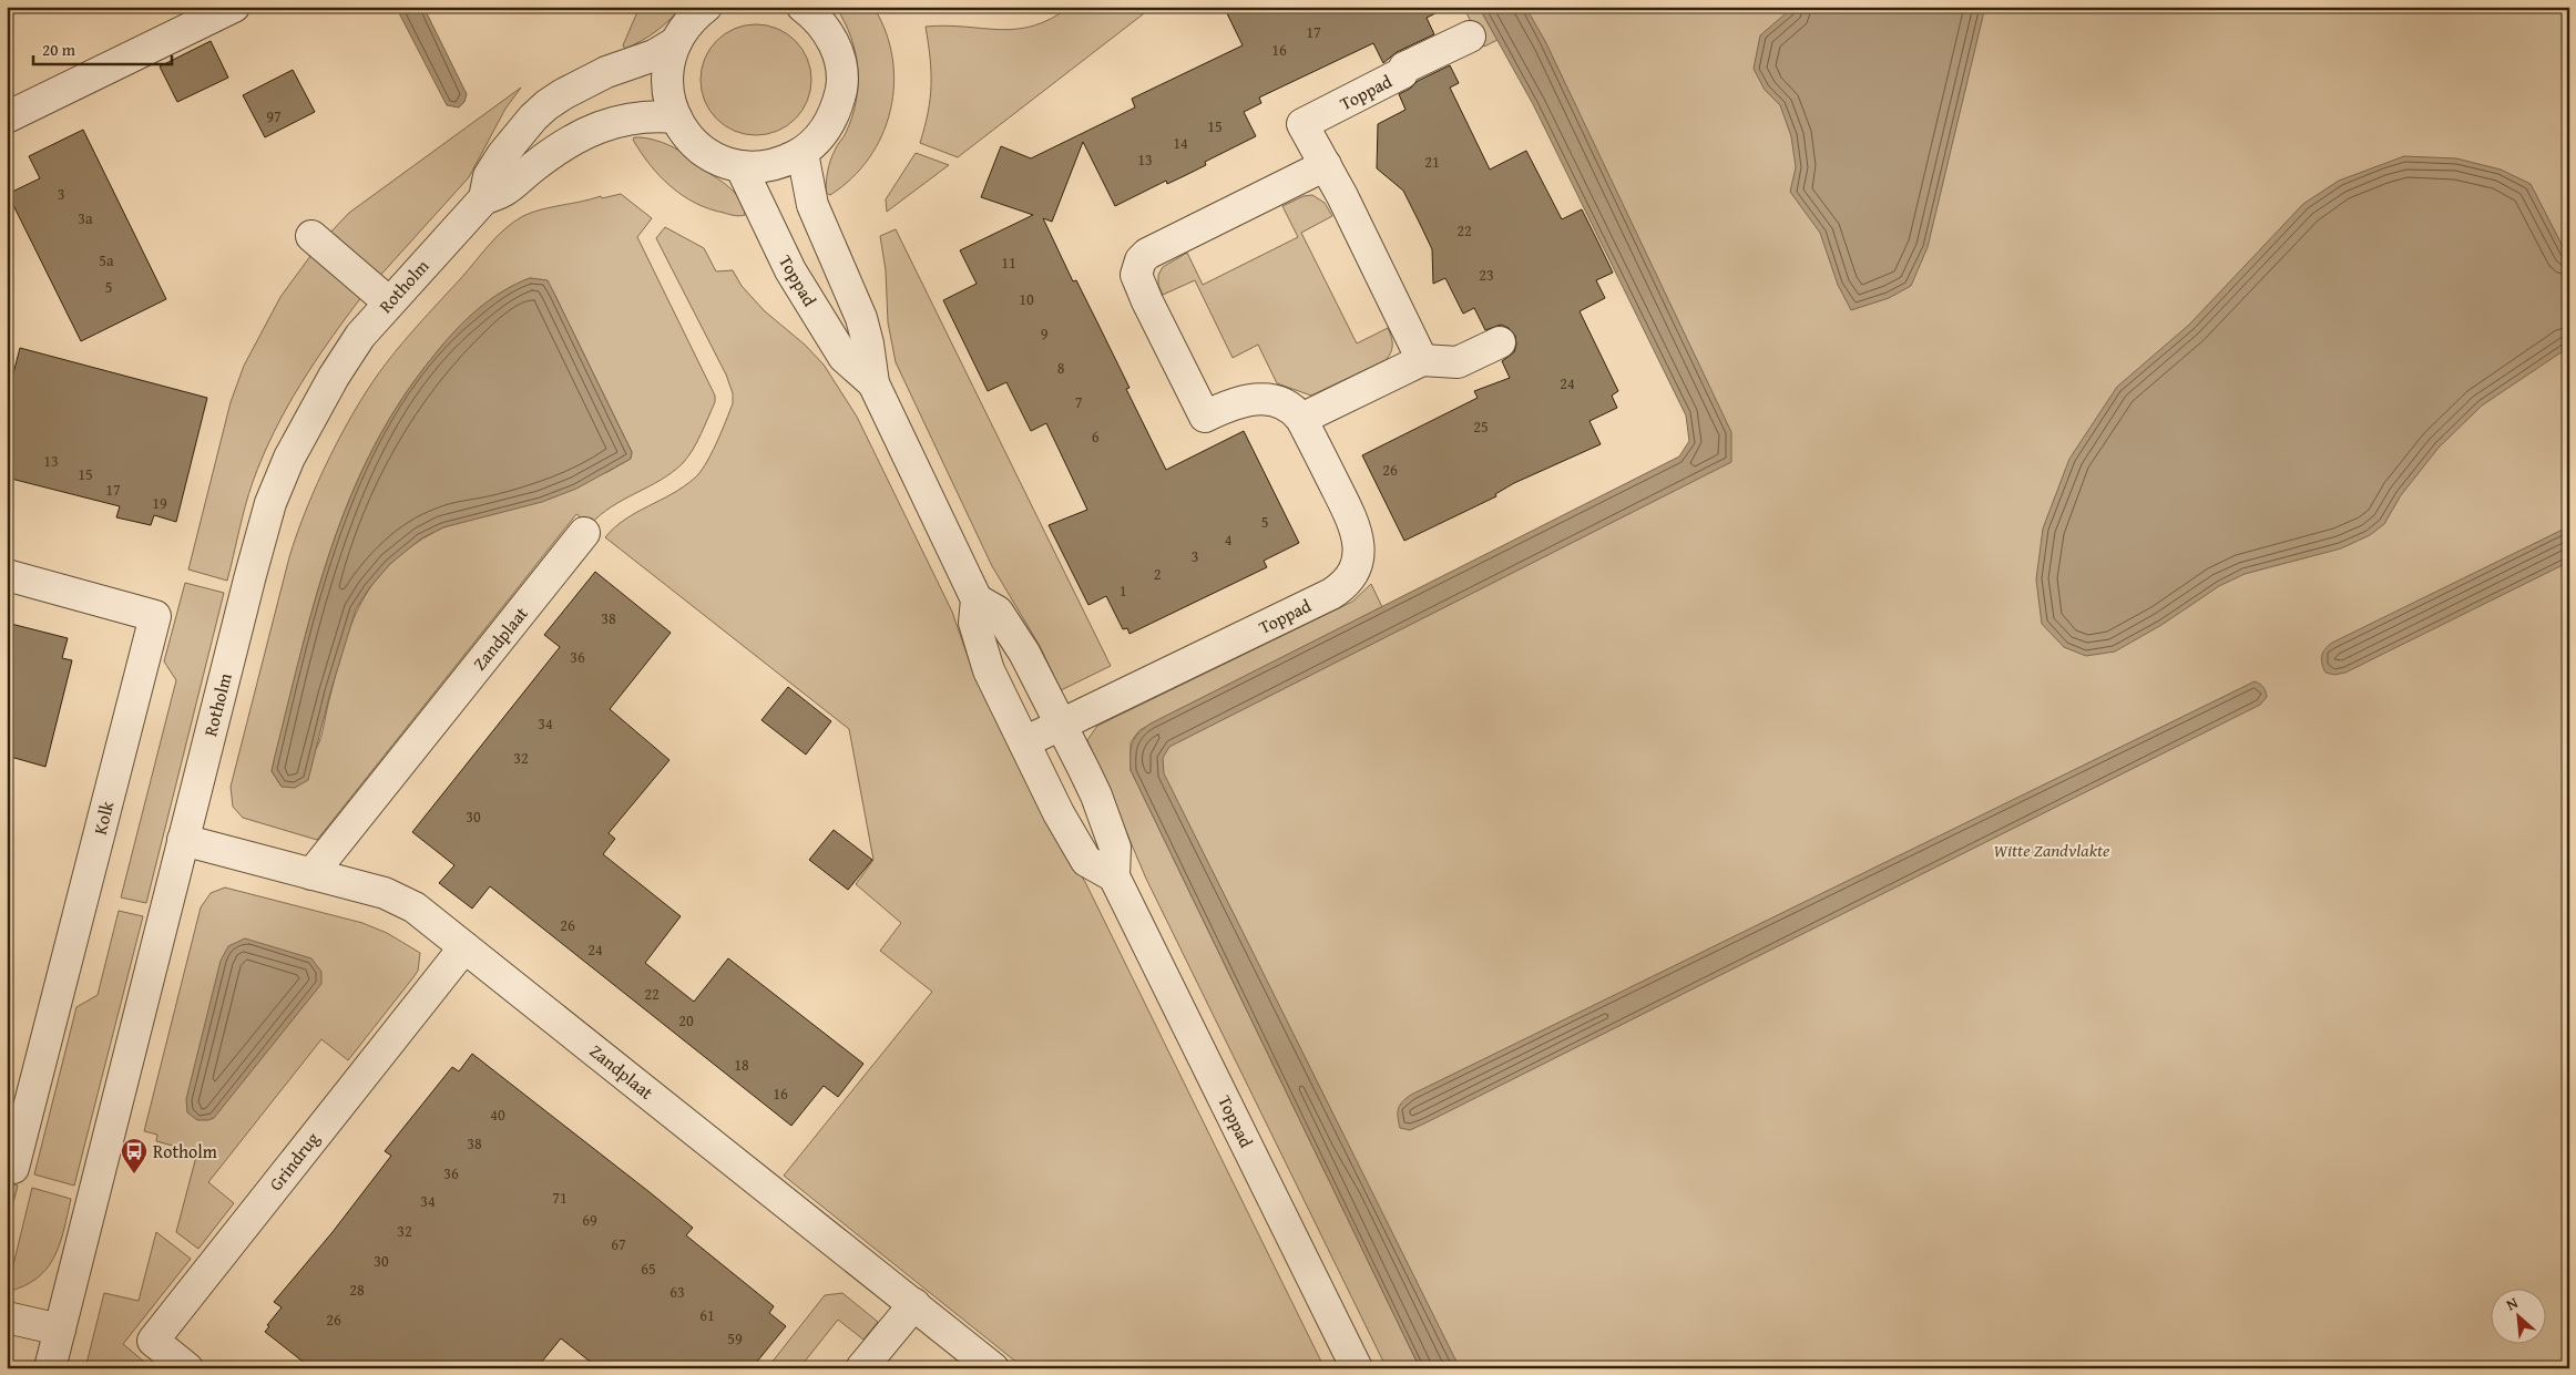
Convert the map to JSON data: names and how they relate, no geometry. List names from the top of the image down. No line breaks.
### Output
{"streets":{"street":["Toppad","Rotholm","Zandplaat","Kolk","Grindrug"]},"crossings":[["Rotholm","Zandplaat"],["Zandplaat","Grindrug"]],"parks":["Witte Zandvlakte"],"places":{"bus stop":["Rotholm"]},"house_numbers":["17","16","97","15","14","13","21","3","3a","22","5a","11","23","5","10","9","8","24","7","25","6","13","26","15","17","19","5","4","3","2","1","38","36","34","32","30","26","24","22","20","18","16","40","38","36","71","34","69","32","67","30","65","28","63","61","26","59"],"scale_bar":"20 m","north":"top left"}
